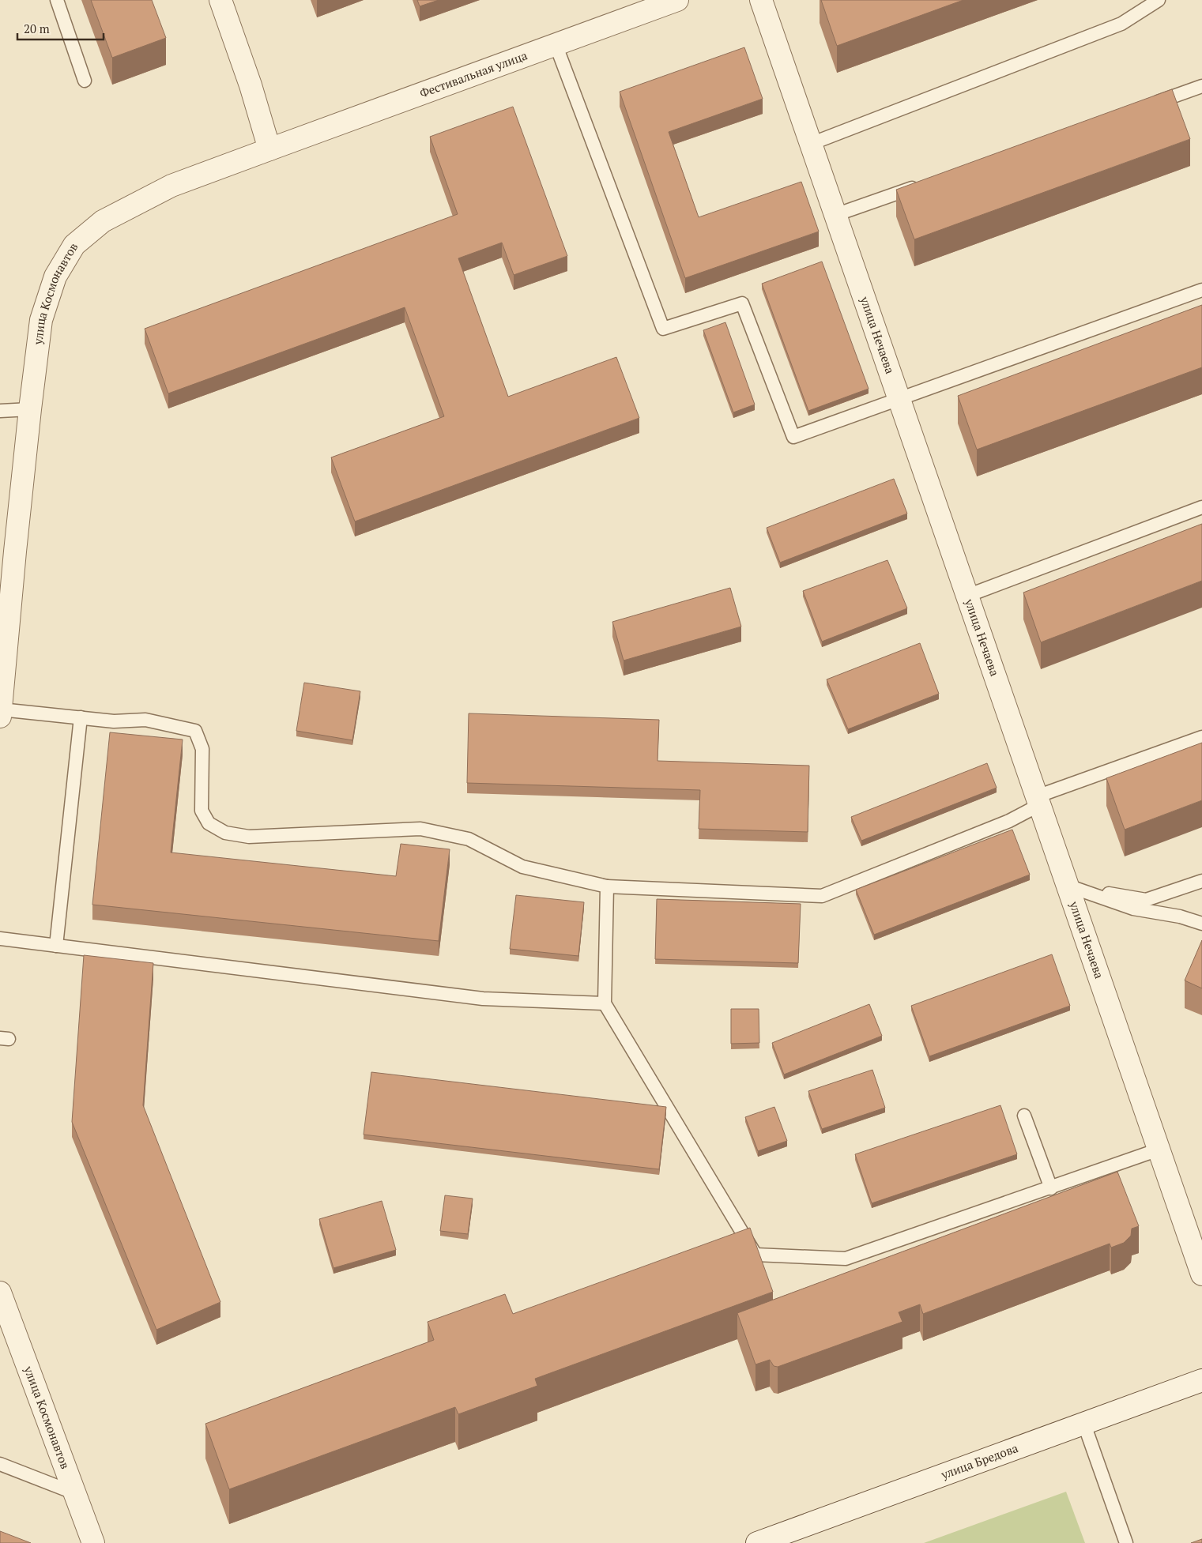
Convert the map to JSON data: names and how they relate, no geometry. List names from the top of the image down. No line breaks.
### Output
{"streets":{"street":["Фестивальная улица","улица Космонавтов","улица Нечаева","улица Бредова"]},"crossings":[["Фестивальная улица","улица Космонавтов"]],"scale_bar":"20 m"}
